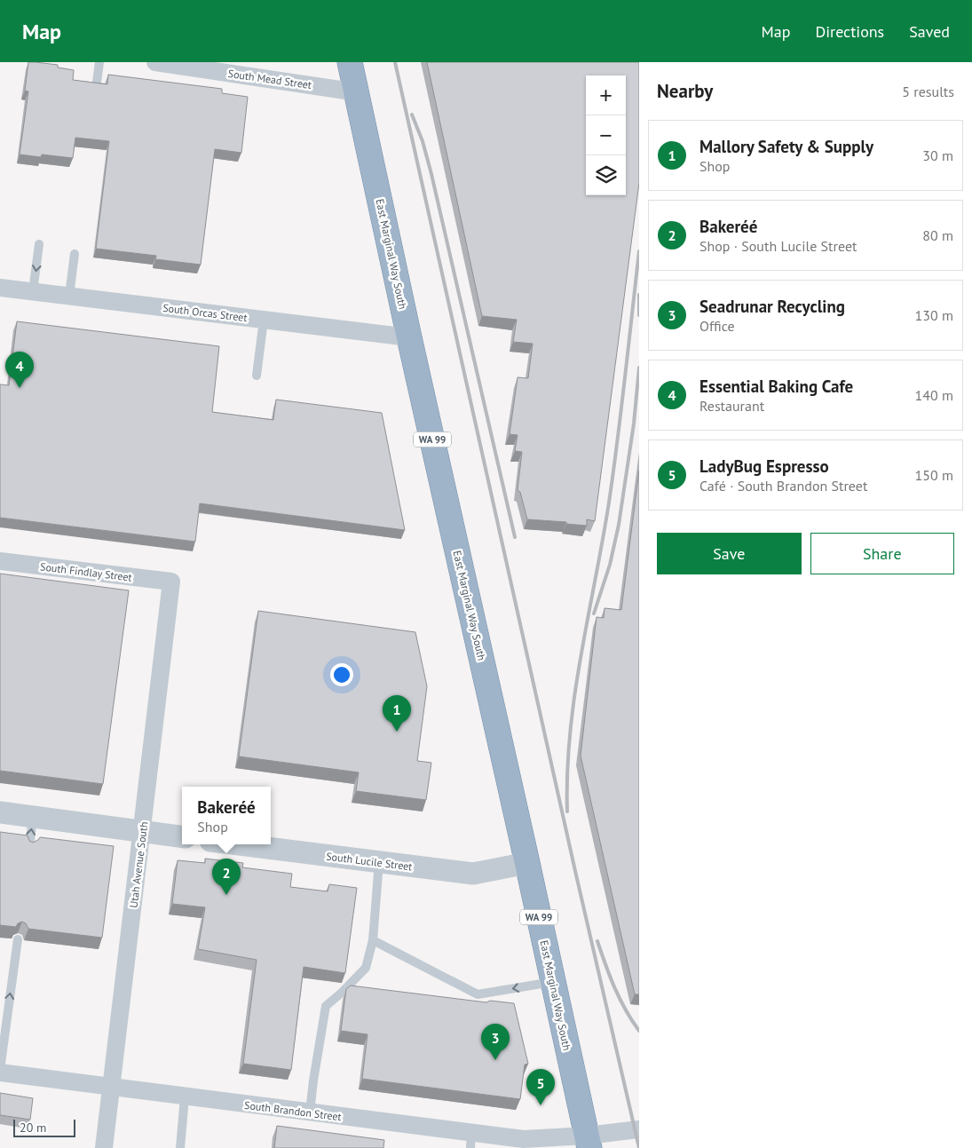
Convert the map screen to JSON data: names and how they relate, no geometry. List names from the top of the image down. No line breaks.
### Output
{"streets":{"highway":["East Marginal Way South","WA 99"],"street":["South Mead Street","South Orcas Street","South Findlay Street","South Lucile Street","Utah Avenue South","South Brandon Street"]},"crossings":[["South Mead Street","East Marginal Way South"],["East Marginal Way South","South Orcas Street"],["East Marginal Way South","South Lucile Street"],["East Marginal Way South","South Brandon Street"],["South Findlay Street","Utah Avenue South"],["Utah Avenue South","South Brandon Street"]],"scale_bar":"20 m","page":{"header":"Map","nav":["Map","Directions","Saved"],"heading":["Nearby","5 results"],"map_buttons":["+","−"],"list":[{"mark":"1","name":"Mallory Safety & Supply","note":"Shop","value":"30 m"},{"mark":"2","name":"Bakeréé","note":"Shop · South Lucile Street","value":"80 m"},{"mark":"3","name":"Seadrunar Recycling","note":"Office","value":"130 m"},{"mark":"4","name":"Essential Baking Cafe","note":"Restaurant","value":"140 m"},{"mark":"5","name":"LadyBug Espresso","note":"Café · South Brandon Street","value":"150 m"}],"pins":["4","1","2","3","5"],"buttons":["Save","Share"],"popup":["Bakeréé","Shop"],"scale":"20 m"}}
